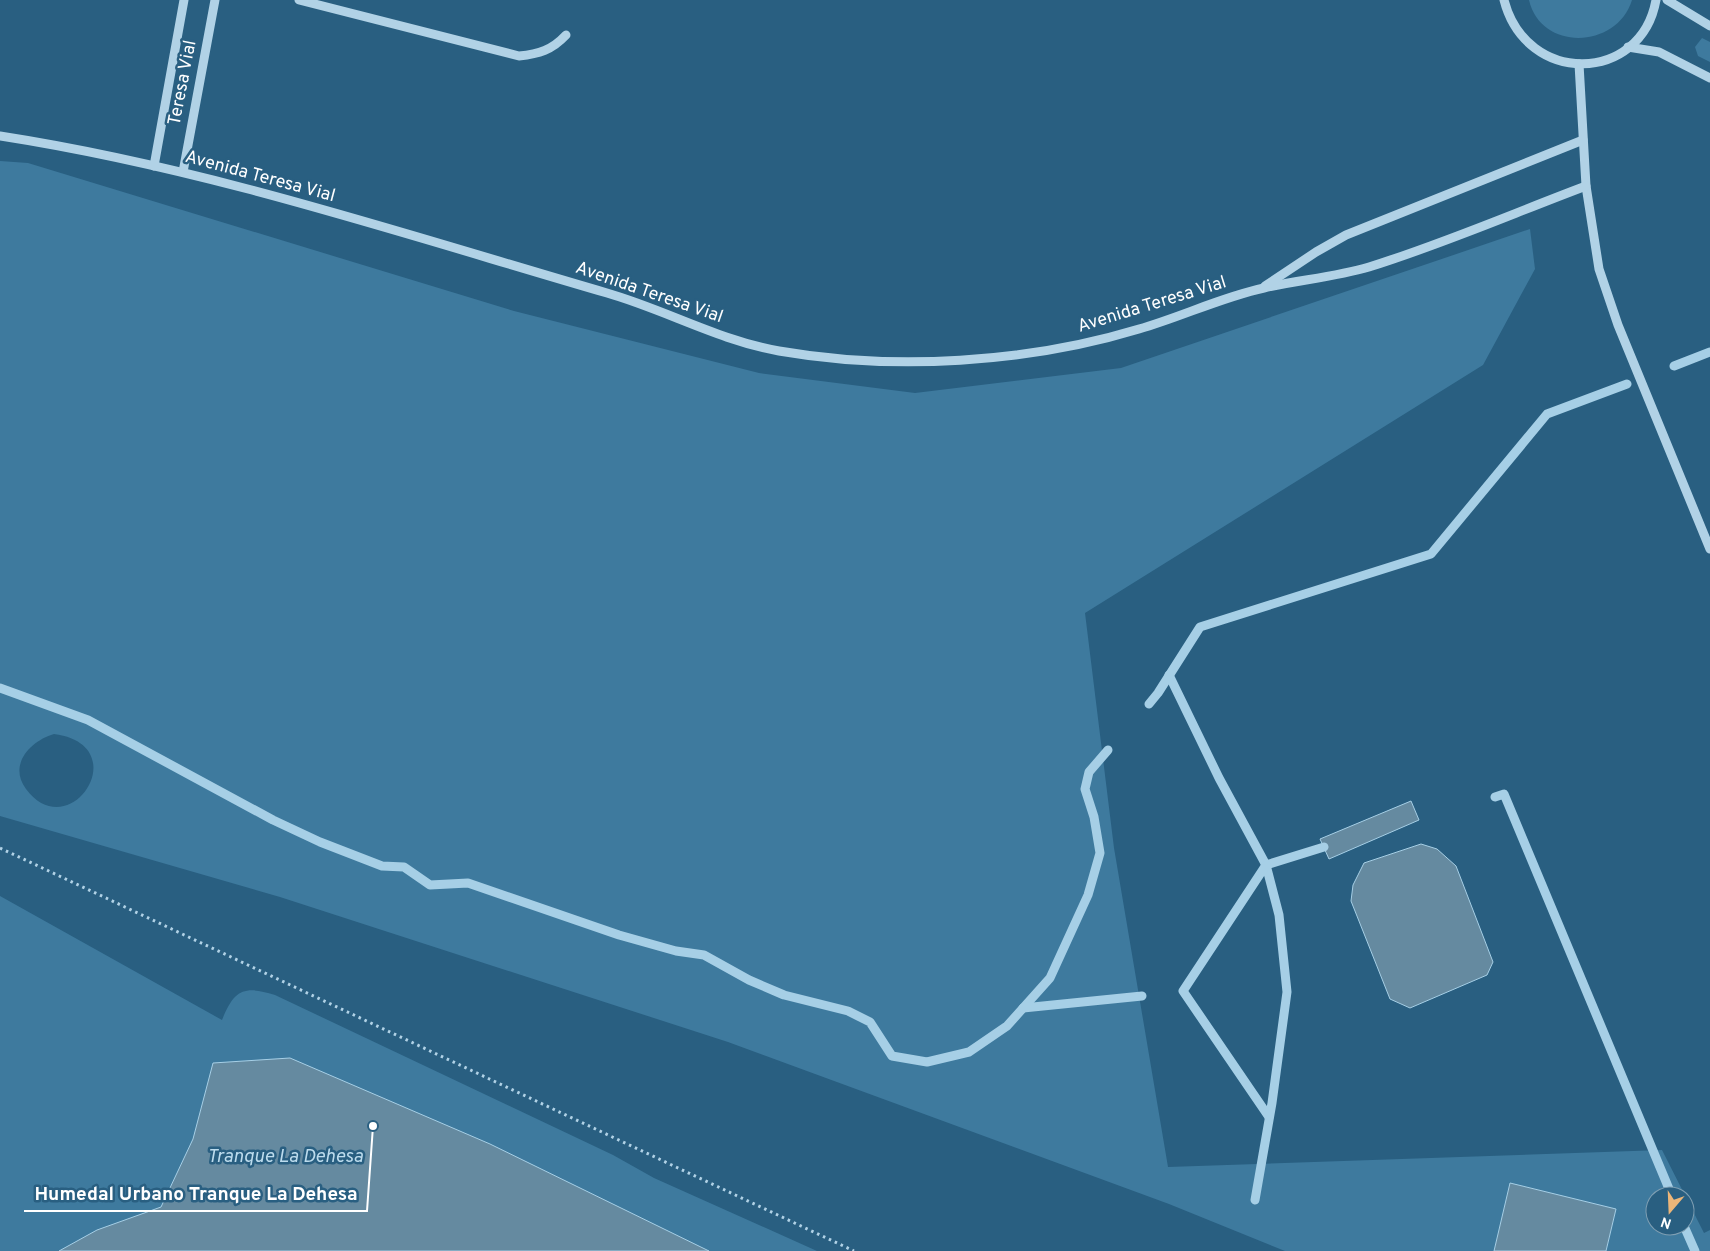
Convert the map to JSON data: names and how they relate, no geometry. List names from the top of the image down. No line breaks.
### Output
{"streets":{"street":["Teresa Vial","Avenida Teresa Vial"]},"crossings":[["Teresa Vial","Avenida Teresa Vial"]],"water":["Tranque La Dehesa"],"places":["Humedal Urbano Tranque La Dehesa"],"north":"bottom"}
